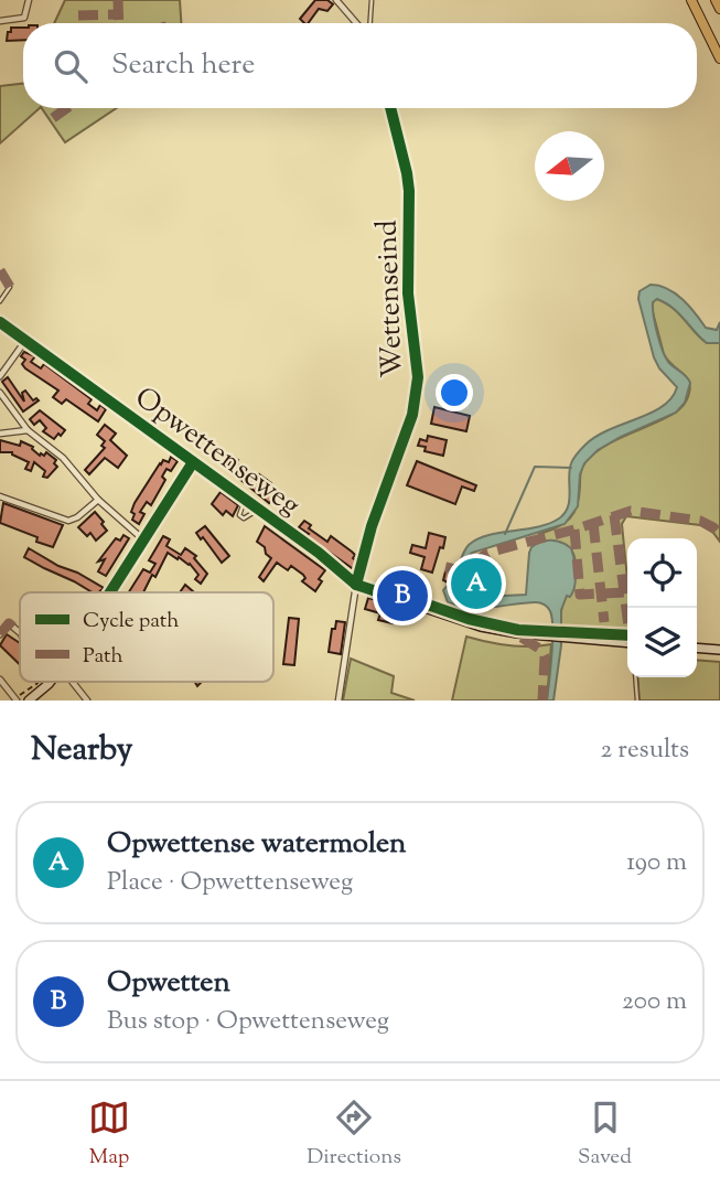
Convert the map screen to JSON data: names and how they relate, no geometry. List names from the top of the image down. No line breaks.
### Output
{"streets":{"street":["Wettenseind","Opwettenseweg"]},"crossings":[["Wettenseind","Opwettenseweg"]],"legend":["Cycle path","Path"],"north":"left","page":{"search":"Search here","pins":["A","B"],"heading":["Nearby","2 results"],"list":[{"mark":"A","name":"Opwettense watermolen","note":"Place · Opwettenseweg","value":"190 m"},{"mark":"B","name":"Opwetten","note":"Bus stop · Opwettenseweg","value":"200 m"}],"nav":["Map","Directions","Saved"]}}
